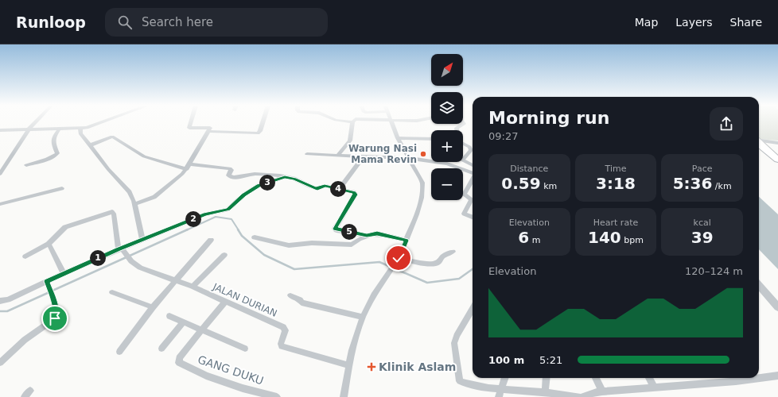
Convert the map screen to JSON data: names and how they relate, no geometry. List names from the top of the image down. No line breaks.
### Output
{"streets":{"street":["JALAN DURIAN","GANG DUKU"]},"crossings":[["JALAN DURIAN","GANG DUKU"]],"places":{"other":["Warung Nasi Mama Revin"],"health":["Klinik Aslam"]},"north":"top right","page":{"header":"Runloop","search":"Search here","nav":["Map","Layers","Share"],"map_buttons":["+","−"],"heading":["Morning run","09:27"],"stats":[["Distance","0.59 km"],["Time","3:18"],["Pace","5:36 /km"],["Elevation","6 m"],["Heart rate","140 bpm"],["kcal","39"]],"pins":["3","4","2","5","1"],"chart":["Elevation","120–124 m"],"list":[{"name":"100 m","note":"5:21"}]}}
